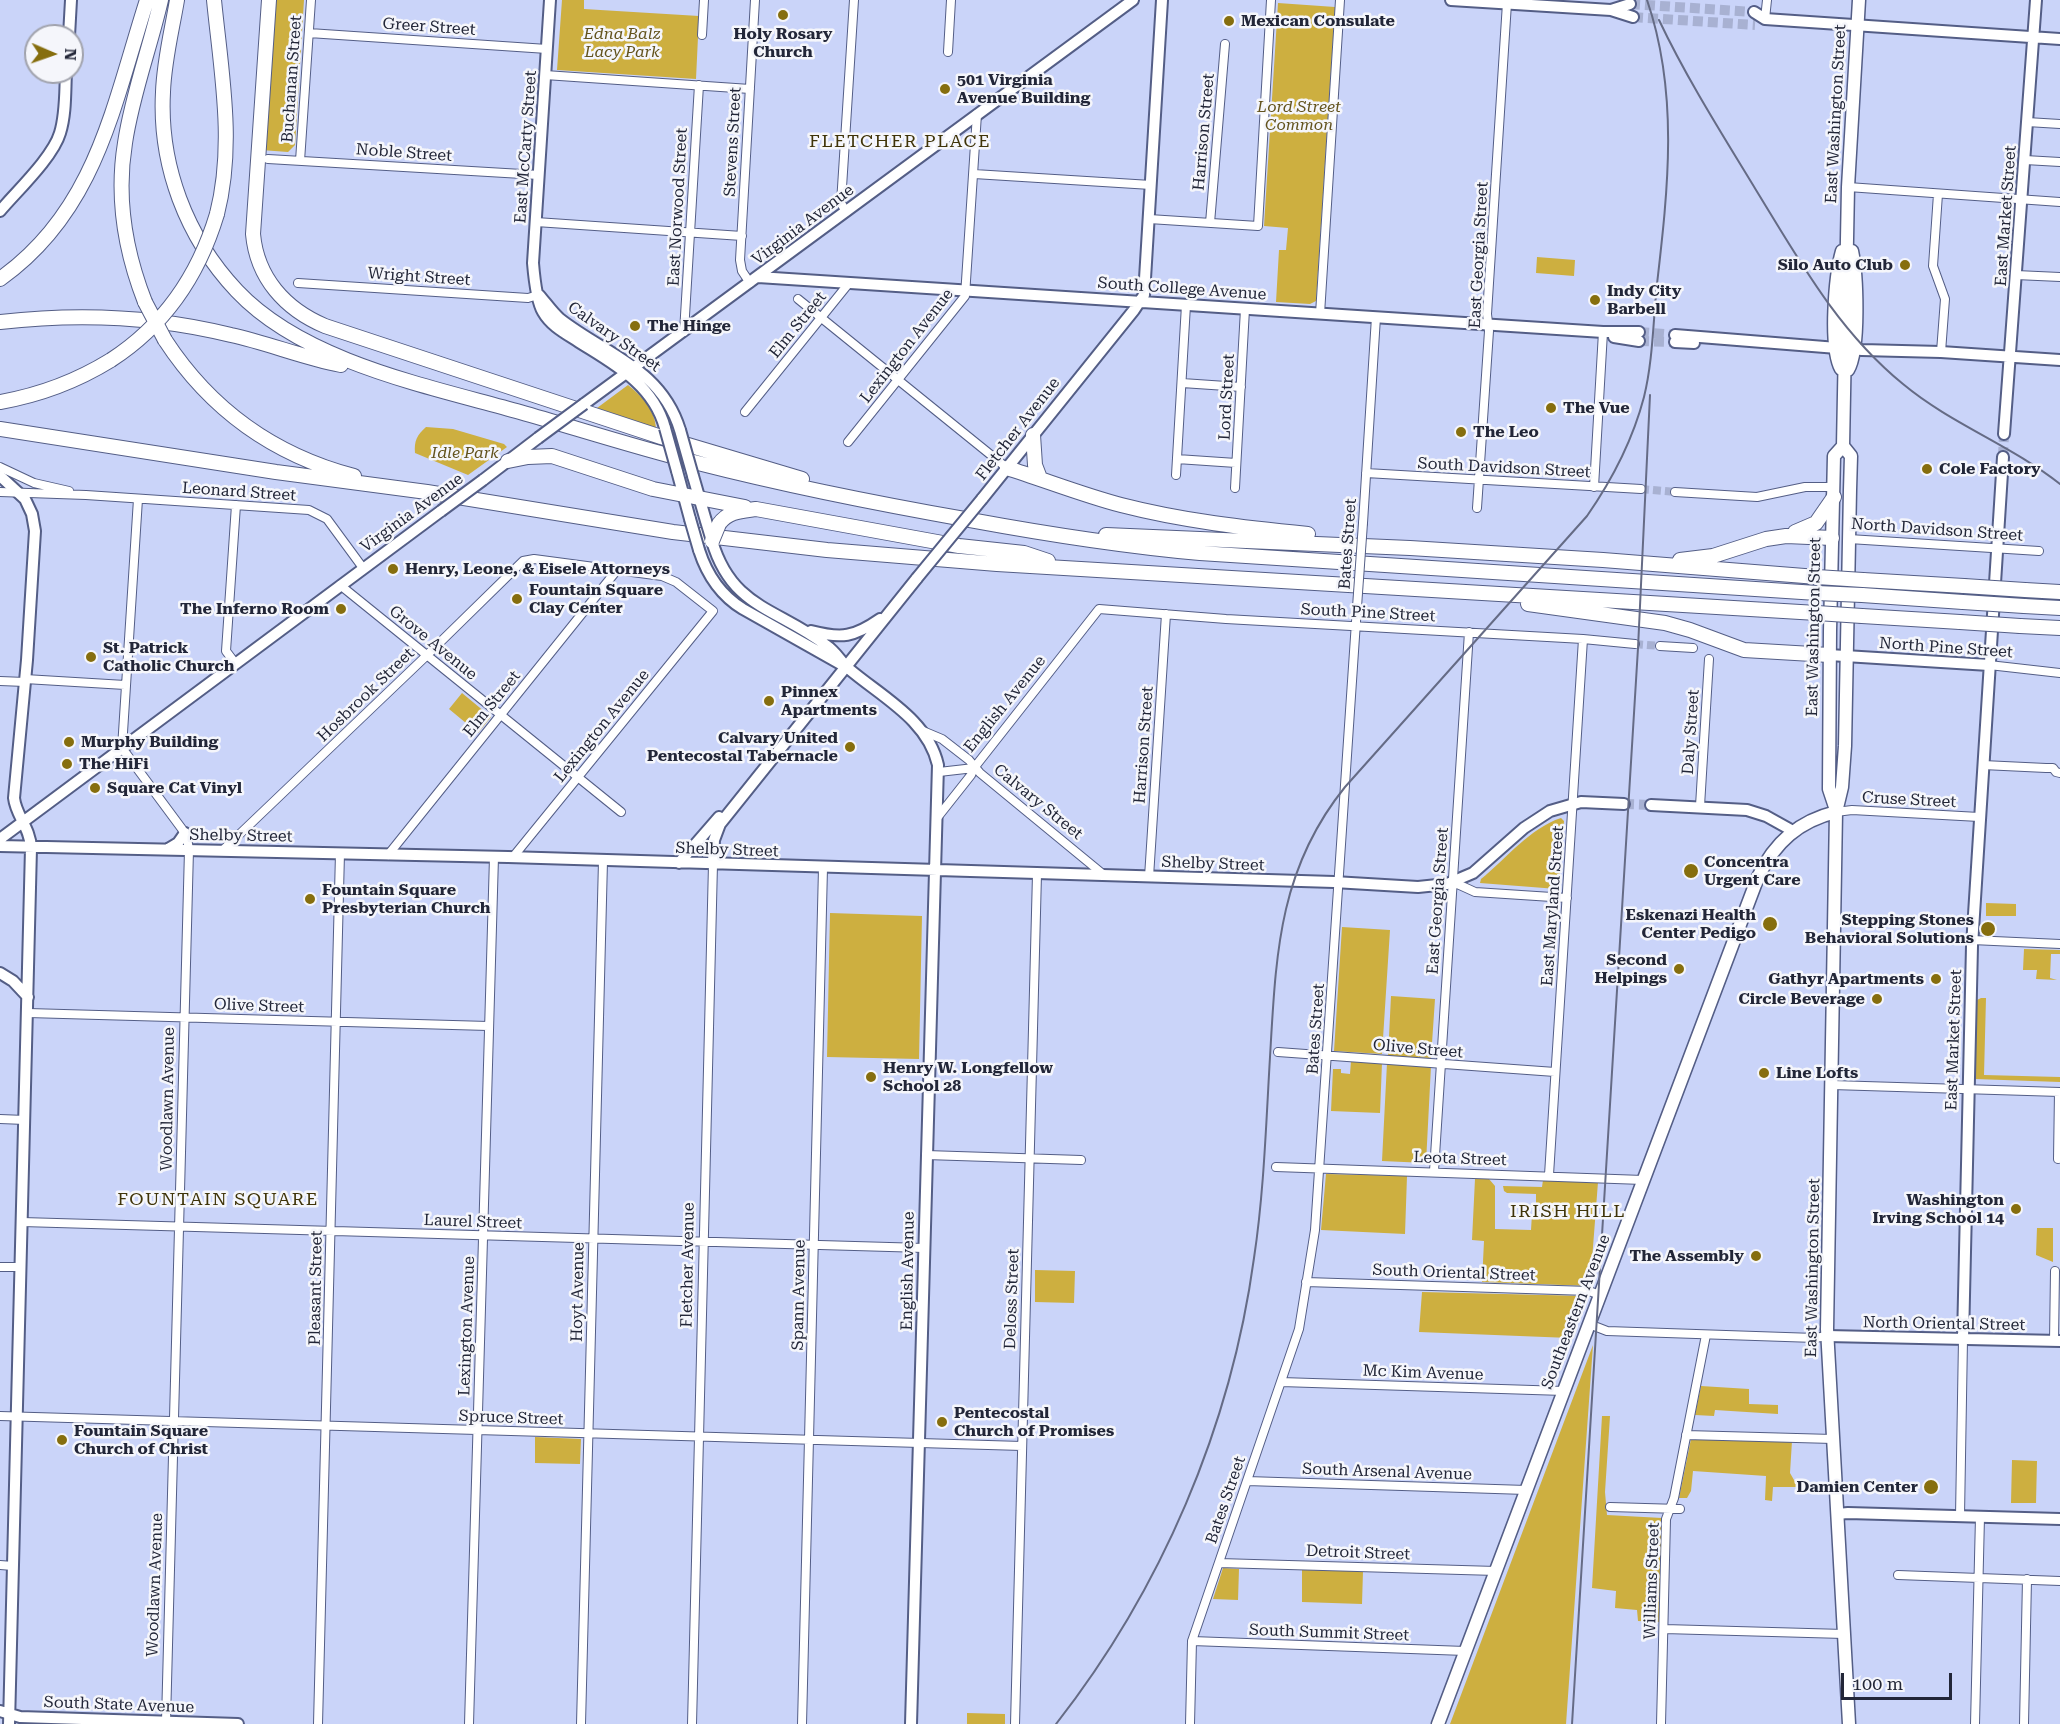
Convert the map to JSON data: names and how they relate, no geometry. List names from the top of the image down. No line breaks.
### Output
{"streets":{"main road":["East Washington Street","East McCarty Street","East Market Street","Virginia Avenue","South College Avenue","Calvary Street","Fletcher Avenue","North Davidson Street","North Pine Street","English Avenue","Shelby Street","Southeastern Avenue","North Oriental Street","South State Avenue"],"street":["Greer Street","Buchanan Street","Harrison Street","Stevens Street","Noble Street","East Norwood Street","East Georgia Street","Wright Street","Elm Street","Lexington Avenue","Lord Street","South Davidson Street","Leonard Street","Bates Street","South Pine Street","Grove Avenue","Hosbrook Street","Daly Street","Cruse Street","East Maryland Street","Olive Street","Woodlawn Avenue","Leota Street","Laurel Street","South Oriental Street","Pleasant Street","Hoyt Avenue","Spann Avenue","Deloss Street","Mc Kim Avenue","Spruce Street","South Arsenal Avenue","Detroit Street","Williams Street","South Summit Street"]},"crossings":[["Greer Street","Buchanan Street"],["Greer Street","East McCarty Street"],["Buchanan Street","Noble Street"],["East Washington Street","North Davidson Street"],["East Washington Street","North Pine Street"],["East Washington Street","Cruse Street"],["East Washington Street","Southeastern Avenue"],["East Washington Street","North Oriental Street"],["Harrison Street","South Pine Street"],["Harrison Street","Shelby Street"],["Stevens Street","Virginia Avenue"],["Stevens Street","South College Avenue"],["East McCarty Street","Noble Street"],["East McCarty Street","Wright Street"],["East McCarty Street","Calvary Street"],["East Norwood Street","Virginia Avenue"],["East Market Street","North Davidson Street"],["East Market Street","North Pine Street"],["East Market Street","Cruse Street"],["East Market Street","North Oriental Street"],["Virginia Avenue","South College Avenue"],["Virginia Avenue","Calvary Street"],["Virginia Avenue","Lexington Avenue"],["Virginia Avenue","Leonard Street"],["Virginia Avenue","Grove Avenue"],["Virginia Avenue","Woodlawn Avenue"],["East Georgia Street","South College Avenue"],["East Georgia Street","South Davidson Street"],["East Georgia Street","South Pine Street"],["East Georgia Street","Shelby Street"],["East Georgia Street","Olive Street"],["East Georgia Street","Leota Street"],["Wright Street","Calvary Street"],["South College Avenue","Elm Street"],["South College Avenue","Lexington Avenue"],["South College Avenue","Lord Street"],["South College Avenue","Fletcher Avenue"],["South College Avenue","Bates Street"],["Elm Street","Lexington Avenue"],["Elm Street","Grove Avenue"],["Elm Street","Hosbrook Street"],["Elm Street","Shelby Street"],["Calvary Street","Fletcher Avenue"],["Calvary Street","English Avenue"],["Calvary Street","Shelby Street"],["Lexington Avenue","Grove Avenue"],["Lexington Avenue","Hosbrook Street"],["Lexington Avenue","Shelby Street"],["Lexington Avenue","Olive Street"],["Lexington Avenue","Laurel Street"],["Lexington Avenue","Spruce Street"],["Fletcher Avenue","Shelby Street"],["Fletcher Avenue","Laurel Street"],["Fletcher Avenue","Spruce Street"],["South Davidson Street","Bates Street"],["Bates Street","South Pine Street"],["Bates Street","Shelby Street"],["Bates Street","Olive Street"],["Bates Street","Leota Street"],["Bates Street","South Oriental Street"],["Bates Street","Mc Kim Avenue"],["Bates Street","South Arsenal Avenue"],["Bates Street","Detroit Street"],["Bates Street","South Summit Street"],["South Pine Street","English Avenue"],["South Pine Street","East Maryland Street"],["Grove Avenue","Hosbrook Street"],["Hosbrook Street","Shelby Street"],["English Avenue","Shelby Street"],["English Avenue","Laurel Street"],["English Avenue","Spruce Street"],["Cruse Street","Southeastern Avenue"],["Shelby Street","East Maryland Street"],["Shelby Street","Woodlawn Avenue"],["Shelby Street","Pleasant Street"],["Shelby Street","Hoyt Avenue"],["Shelby Street","Spann Avenue"],["Shelby Street","Deloss Street"],["East Maryland Street","Olive Street"],["East Maryland Street","Leota Street"],["Olive Street","Woodlawn Avenue"],["Olive Street","Pleasant Street"],["Woodlawn Avenue","Laurel Street"],["Woodlawn Avenue","Spruce Street"],["Woodlawn Avenue","South State Avenue"],["Leota Street","Southeastern Avenue"],["Laurel Street","Pleasant Street"],["Laurel Street","Hoyt Avenue"],["Laurel Street","Spann Avenue"],["South Oriental Street","Southeastern Avenue"],["Pleasant Street","Spruce Street"],["Hoyt Avenue","Spruce Street"],["Spann Avenue","Spruce Street"],["Deloss Street","Spruce Street"],["Southeastern Avenue","Mc Kim Avenue"],["Southeastern Avenue","South Arsenal Avenue"],["Southeastern Avenue","Detroit Street"],["Southeastern Avenue","South Summit Street"]],"districts":["FLETCHER PLACE","FOUNTAIN SQUARE","IRISH HILL"],"parks":["Edna Balz Lacy Park","Lord Street Common","Idle Park"],"places":["Holy Rosary Church","Mexican Consulate","501 Virginia Avenue Building","Silo Auto Club","Indy City Barbell","The Hinge","The Vue","The Leo","Cole Factory","Henry, Leone, & Eisele Attorneys","Fountain Square Clay Center","The Inferno Room","St. Patrick Catholic Church","Pinnex Apartments","Murphy Building","Calvary United Pentecostal Tabernacle","The HiFi","Square Cat Vinyl","Concentra Urgent Care","Fountain Square Presbyterian Church","Eskenazi Health Center Pedigo","Stepping Stones Behavioral Solutions","Second Helpings","Gathyr Apartments","Circle Beverage","Line Lofts","Henry W. Longfellow School 28","Washington Irving School 14","The Assembly","Pentecostal Church of Promises","Fountain Square Church of Christ","Damien Center"],"scale_bar":"100 m","north":"right"}
